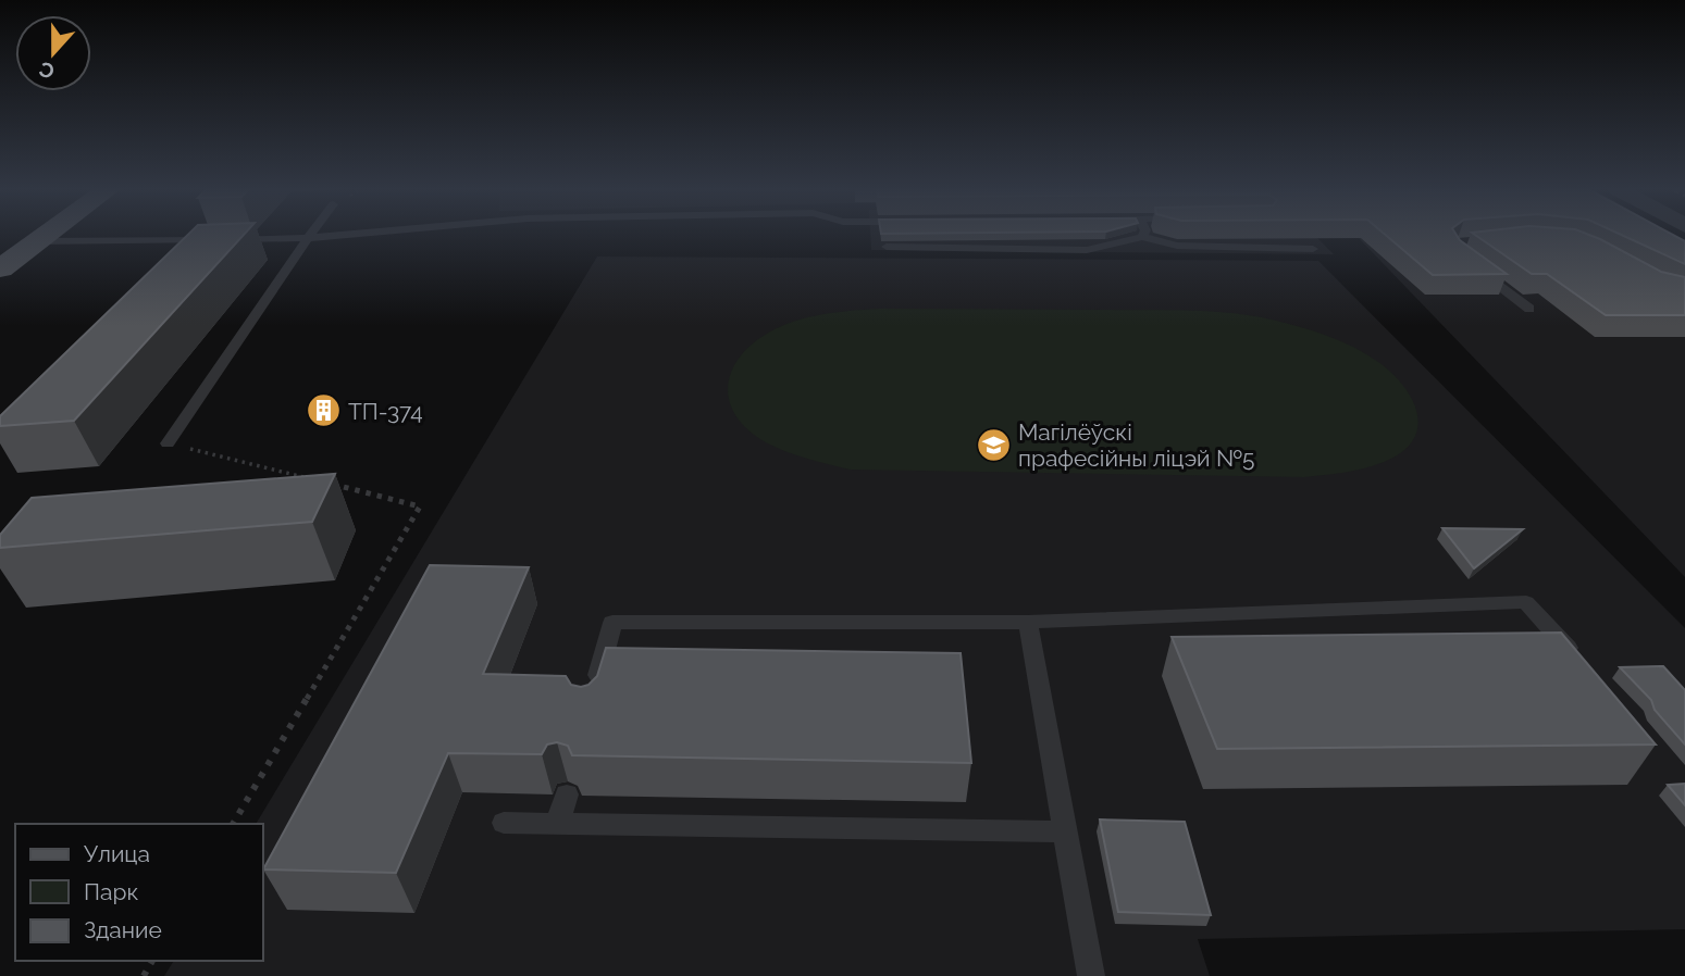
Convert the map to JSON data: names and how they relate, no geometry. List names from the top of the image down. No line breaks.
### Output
{"places":{"building":["ТП-374"],"school or university":["Магілёўскі прафесійны ліцэй №5"]},"legend":["Улица","Парк","Здание"],"north":"bottom"}
